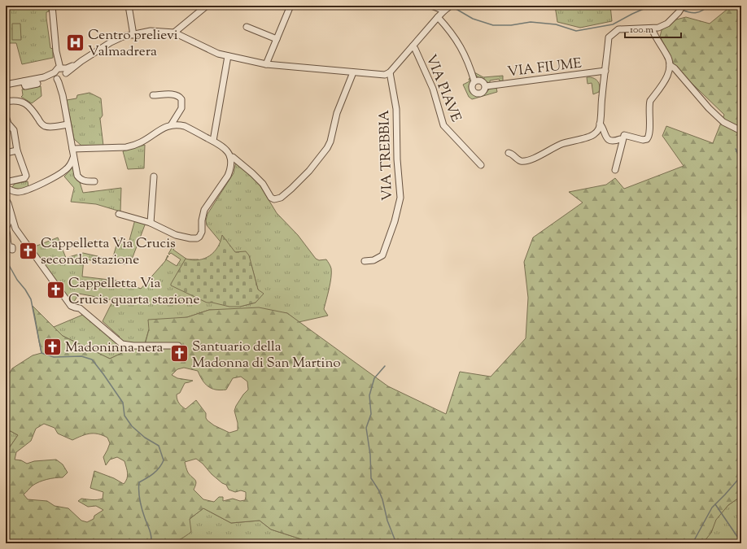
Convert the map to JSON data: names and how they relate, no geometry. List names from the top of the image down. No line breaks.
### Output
{"streets":{"street":["VIA FIUME","VIA PIAVE","VIA TREBBIA"]},"places":{"hospital":["Centro prelievi Valmadrera"],"church":["Cappelletta Via Crucis seconda stazione","Cappelletta Via Crucis quarta stazione","Madoninna nera","Santuario della Madonna di San Martino"]},"scale_bar":"100 m"}
